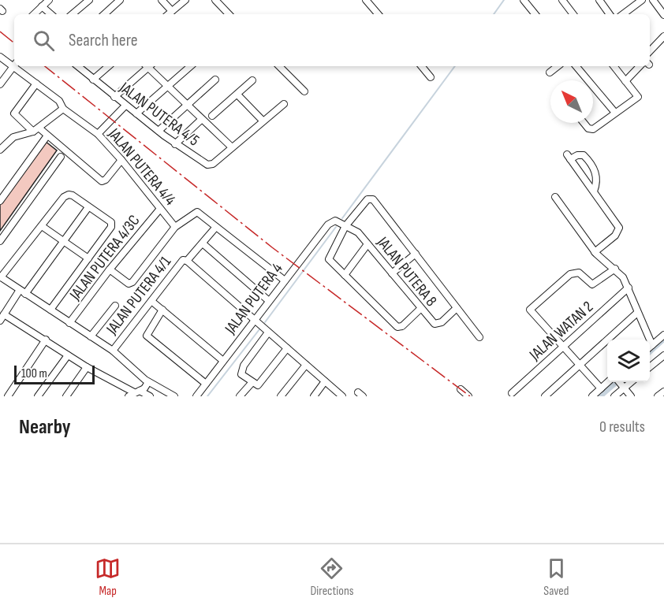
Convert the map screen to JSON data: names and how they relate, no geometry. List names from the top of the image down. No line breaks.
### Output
{"streets":{"street":["JALAN PUTERA 4/5","JALAN PUTERA 4/4","JALAN PUTERA 4/3C","JALAN PUTERA 8","JALAN PUTERA 4/1","JALAN PUTERA 4","JALAN WATAN 2"]},"crossings":[["JALAN PUTERA 4/4","JALAN PUTERA 4/3C"],["JALAN PUTERA 8","JALAN PUTERA 4"]],"scale_bar":"100 m","north":"top left","page":{"search":"Search here","scale":"100 m","heading":["Nearby","0 results"],"nav":["Map","Directions","Saved"]}}
